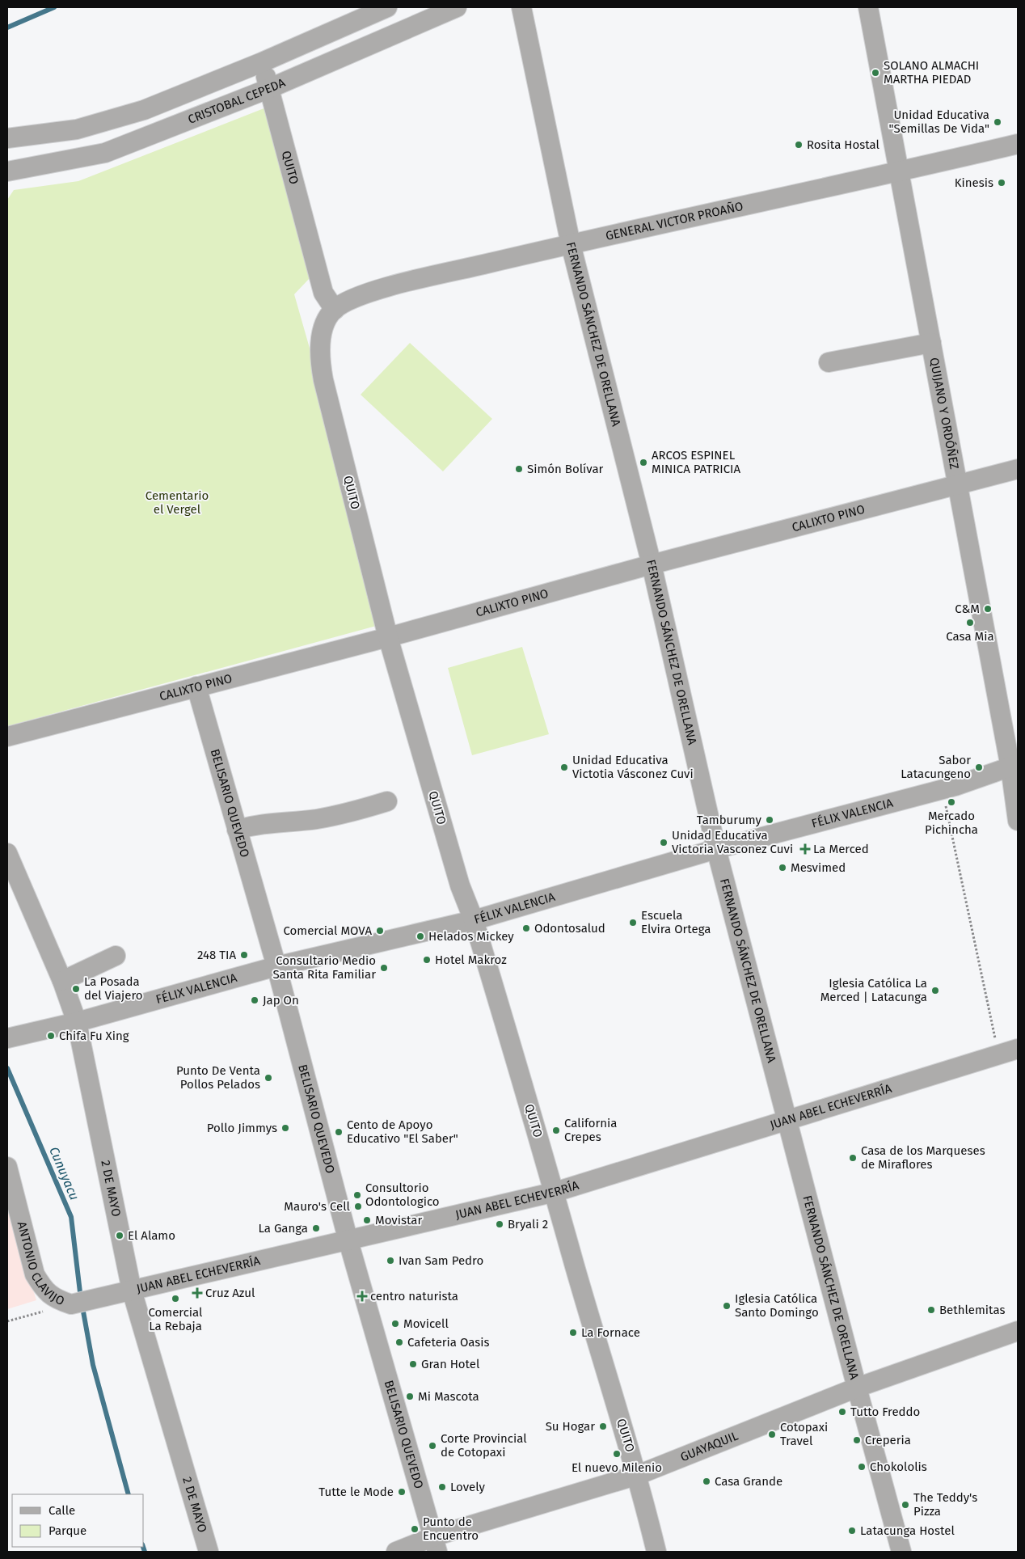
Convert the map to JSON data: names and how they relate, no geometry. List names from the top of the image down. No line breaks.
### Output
{"streets":{"street":["CRISTOBAL CEPEDA","QUITO","GENERAL VICTOR PROAÑO","FERNANDO SÁNCHEZ DE ORELLANA","QUIJANO Y ORDÓÑEZ","CALIXTO PINO","BELISARIO QUEVEDO","FÉLIX VALENCIA","JUAN ABEL ECHEVERRÍA","2 DE MAYO","ANTONIO CLAVIJO","GUAYAQUIL"]},"crossings":[["CRISTOBAL CEPEDA","QUITO"],["QUITO","GENERAL VICTOR PROAÑO"],["QUITO","CALIXTO PINO"],["QUITO","FÉLIX VALENCIA"],["QUITO","JUAN ABEL ECHEVERRÍA"],["QUITO","GUAYAQUIL"],["GENERAL VICTOR PROAÑO","FERNANDO SÁNCHEZ DE ORELLANA"],["GENERAL VICTOR PROAÑO","QUIJANO Y ORDÓÑEZ"],["FERNANDO SÁNCHEZ DE ORELLANA","CALIXTO PINO"],["FERNANDO SÁNCHEZ DE ORELLANA","FÉLIX VALENCIA"],["FERNANDO SÁNCHEZ DE ORELLANA","JUAN ABEL ECHEVERRÍA"],["FERNANDO SÁNCHEZ DE ORELLANA","GUAYAQUIL"],["QUIJANO Y ORDÓÑEZ","CALIXTO PINO"],["QUIJANO Y ORDÓÑEZ","FÉLIX VALENCIA"],["CALIXTO PINO","BELISARIO QUEVEDO"],["BELISARIO QUEVEDO","FÉLIX VALENCIA"],["BELISARIO QUEVEDO","JUAN ABEL ECHEVERRÍA"],["BELISARIO QUEVEDO","GUAYAQUIL"],["FÉLIX VALENCIA","2 DE MAYO"],["JUAN ABEL ECHEVERRÍA","2 DE MAYO"],["JUAN ABEL ECHEVERRÍA","ANTONIO CLAVIJO"]],"water":["Cunuyacu"],"parks":["Cementario el Vergel"],"places":{"other":["SOLANO ALMACHI MARTHA PIEDAD","Unidad Educativa \"Semillas De Vida\"","Rosita Hostal","Kinesis","ARCOS ESPINEL MINICA PATRICIA","Simón Bolívar","C&M","Casa Mia","Unidad Educativa Victotia Vásconez Cuvi","Sabor Latacungeno","Mercado Pichincha","Tamburumy","Unidad Educativa Victoria Vasconez Cuvi","Mesvimed","Escuela Elvira Ortega","Odontosalud","Comercial MOVA","Helados Mickey","248 TIA","Hotel Makroz","Consultario Medio Santa Rita Familiar","La Posada del Viajero","Iglesia Católica La Merced | Latacunga","Jap On","Chifa Fu Xing","Punto De Venta Pollos Pelados","Pollo Jimmys","California Crepes","Cento de Apoyo Educativo \"El Saber\"","Casa de los Marqueses de Miraflores","Consultorio Odontologico","Mauro's Cell","Movistar","Bryali 2","La Ganga","El Alamo","Ivan Sam Pedro","Comercial La Rebaja","Iglesia Católica Santo Domingo","Bethlemitas","Movicell","La Fornace","Cafeteria Oasis","Gran Hotel","Mi Mascota","Tutto Freddo","Su Hogar","Cotopaxi Travel","Creperia","Corte Provincial de Cotopaxi","El nuevo Milenio","Chokololis","Casa Grande","Lovely","Tutte le Mode","The Teddy's Pizza","Punto de Encuentro","Latacunga Hostel"],"health":["La Merced","Cruz Azul","centro naturista"]},"legend":["Calle","Parque"]}
